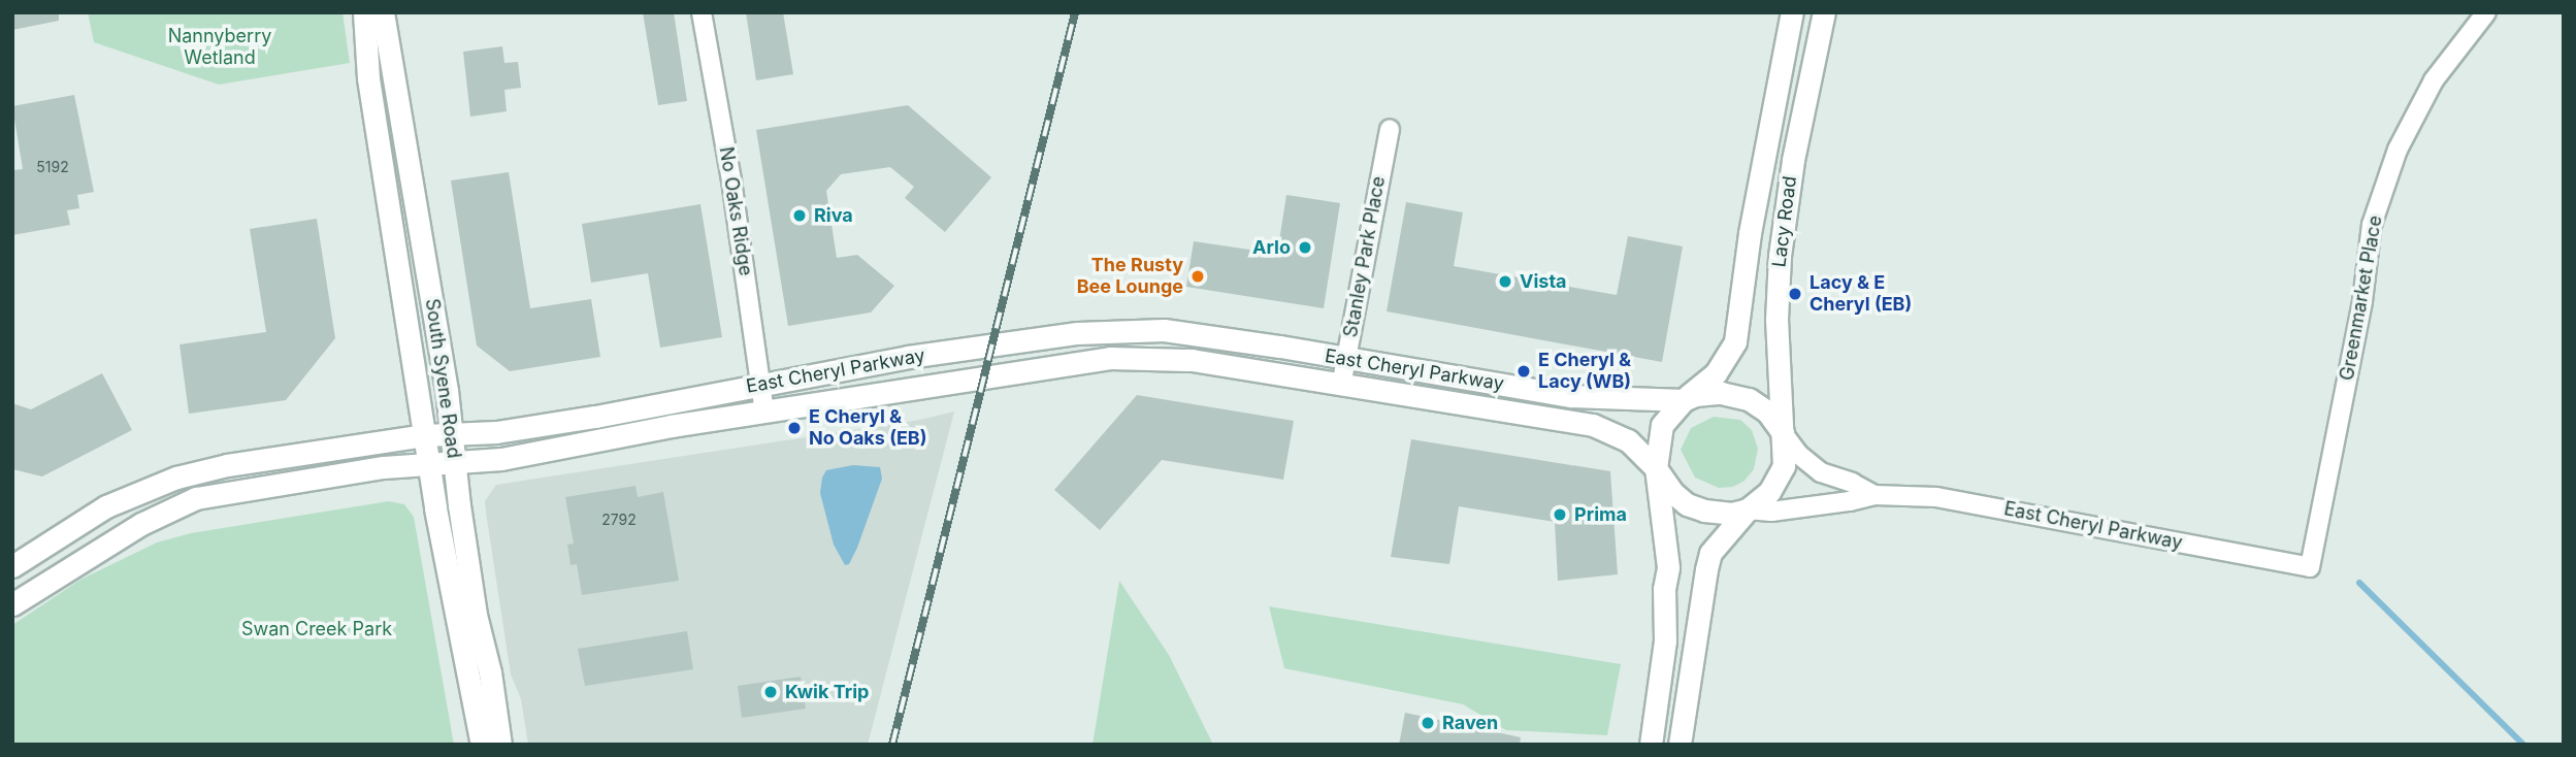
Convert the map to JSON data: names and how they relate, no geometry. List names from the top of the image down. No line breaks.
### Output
{"streets":{"street":["No Oaks Ridge","Lacy Road","Stanley Park Place","Greenmarket Place","East Cheryl Parkway","South Syene Road"]},"crossings":[["No Oaks Ridge","East Cheryl Parkway"],["Lacy Road","East Cheryl Parkway"],["Stanley Park Place","East Cheryl Parkway"],["Greenmarket Place","East Cheryl Parkway"],["East Cheryl Parkway","South Syene Road"]],"parks":["Nannyberry Wetland","Swan Creek Park"],"places":["Riva","Arlo","The Rusty Bee Lounge","Vista","Lacy & E Cheryl (EB)","E Cheryl & Lacy (WB)","E Cheryl & No Oaks (EB)","Prima","Kwik Trip","Raven"],"house_numbers":["5192","2792"]}
